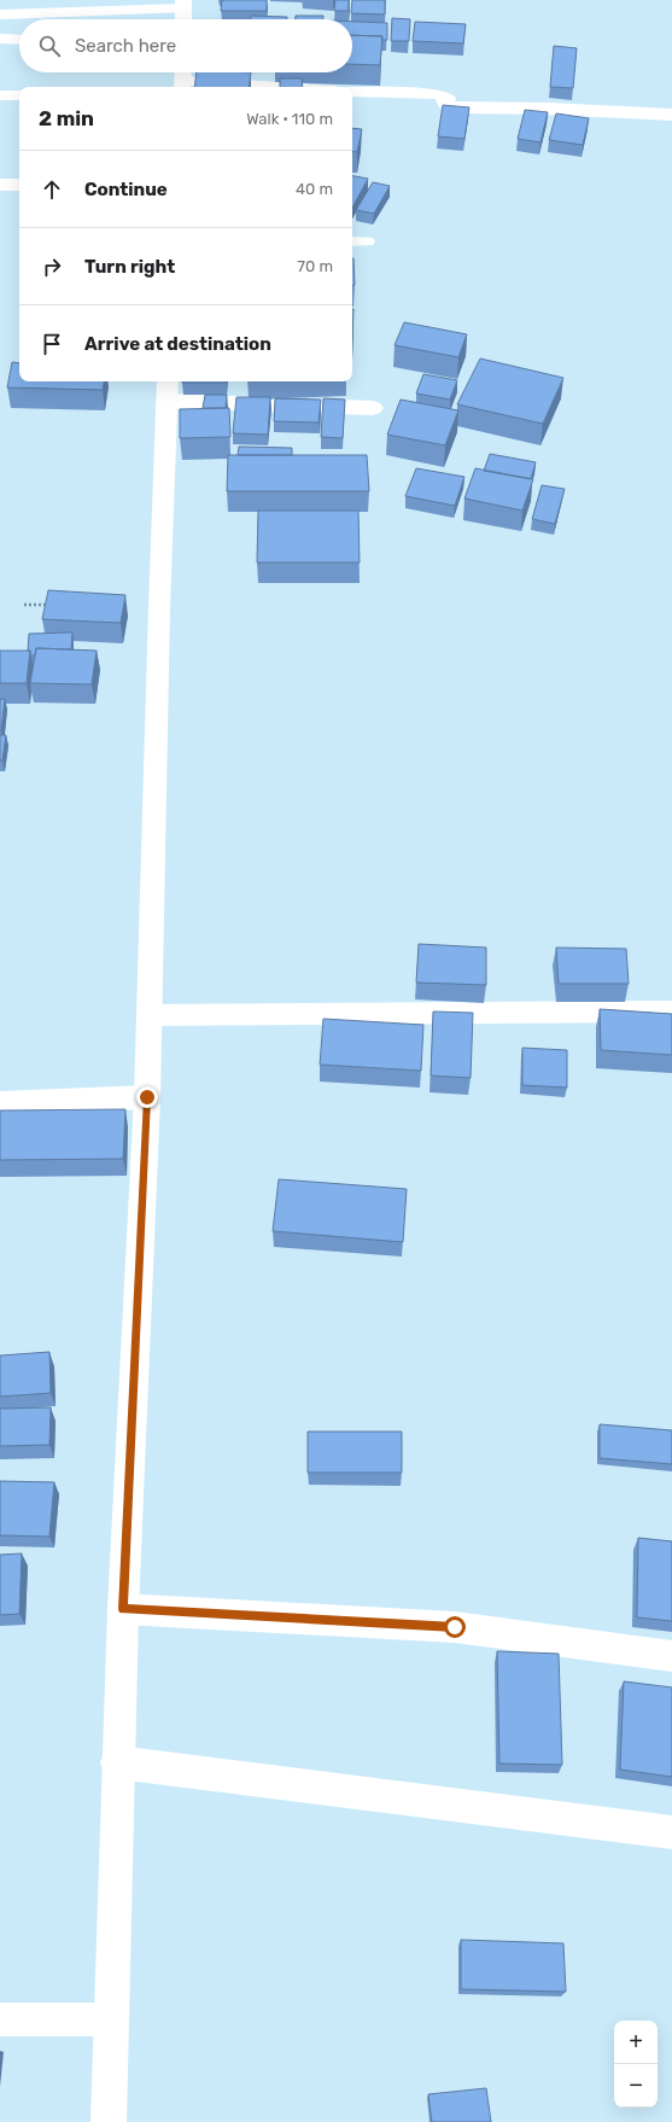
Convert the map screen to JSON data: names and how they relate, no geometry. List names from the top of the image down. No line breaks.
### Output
{"page":{"search":"Search here","heading":["2 min","Walk · 110 m"],"list":[["Continue","40 m"],["Turn right","70 m"],"Arrive at destination"],"map_buttons":["+","−"]}}
